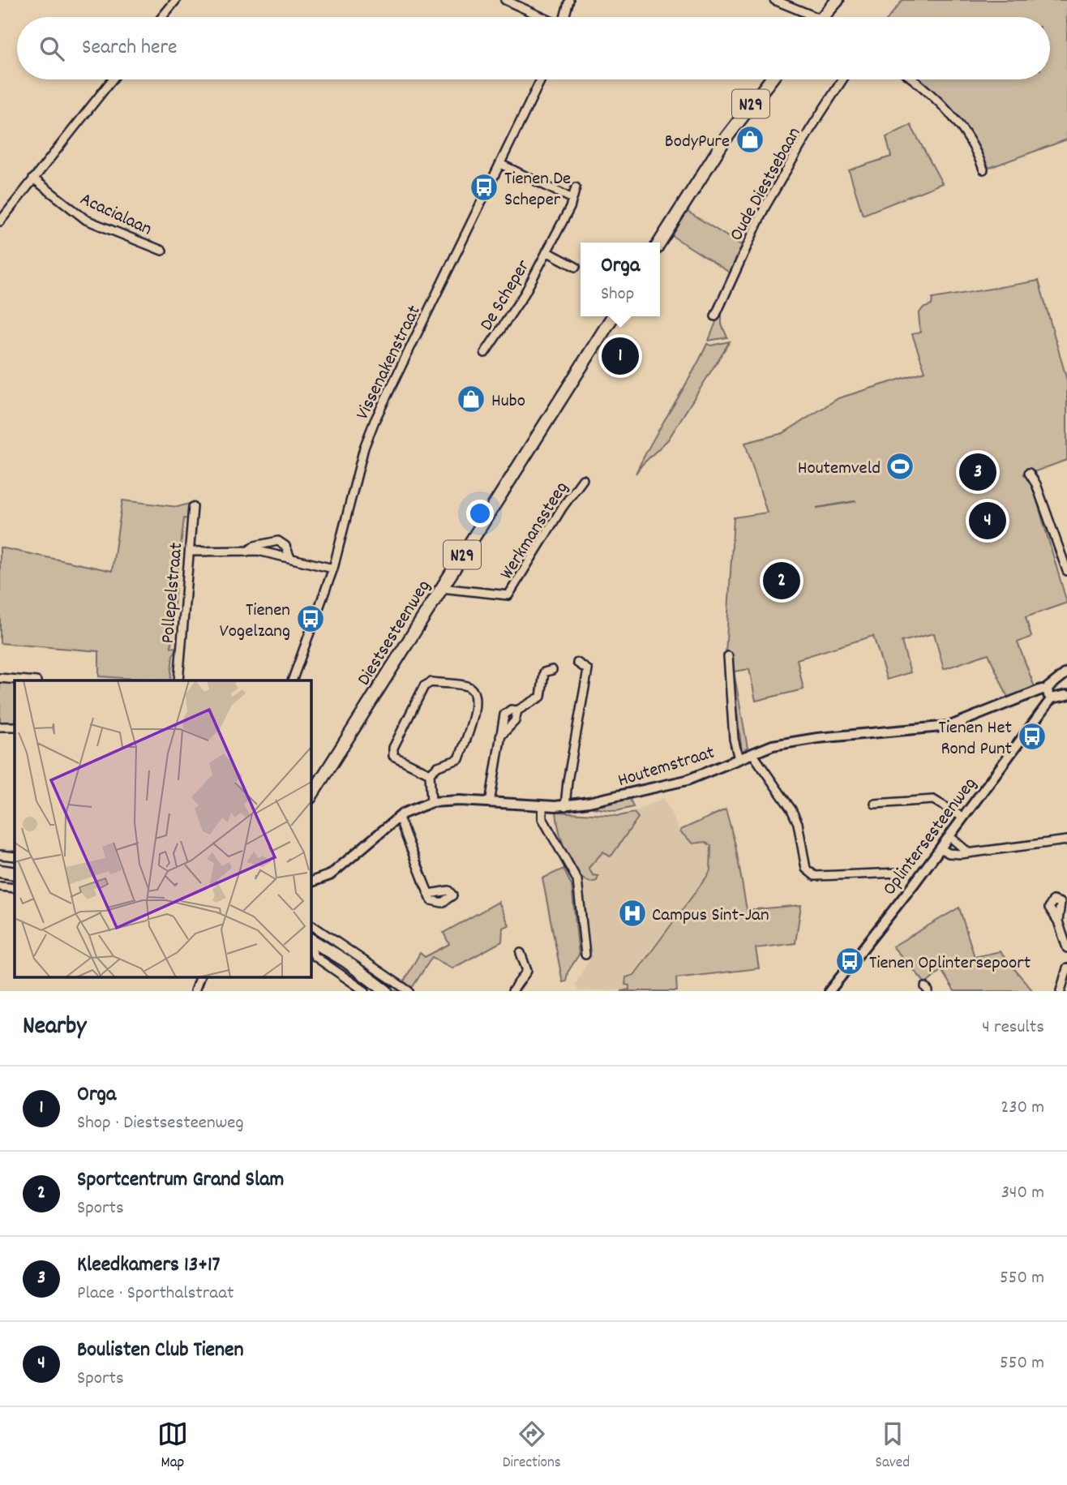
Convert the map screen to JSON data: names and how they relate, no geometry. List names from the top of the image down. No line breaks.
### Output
{"streets":{"main road":["N29","Diestsesteenweg"],"street":["Oude Diestsebaan","Acacialaan","De Scheper","Vissenakenstraat","Werkmanssteeg","Pollepelstraat","Houtemstraat","Oplintersesteenweg"]},"crossings":[["Werkmanssteeg","Diestsesteenweg"],["Houtemstraat","Oplintersesteenweg"]],"places":{"shop":["BodyPure","Hubo"],"bus stop":["Tienen De Scheper","Tienen Vogelzang","Tienen Het Rond Punt","Tienen Oplintersepoort"],"sports":["Houtemveld"],"hospital":["Campus Sint-Jan"]},"page":{"search":"Search here","popup":["Orga","Shop"],"pins":["1","3","4","2"],"heading":["Nearby","4 results"],"list":[{"mark":"1","name":"Orga","note":"Shop · Diestsesteenweg","value":"230 m"},{"mark":"2","name":"Sportcentrum Grand Slam","note":"Sports","value":"340 m"},{"mark":"3","name":"Kleedkamers 13+17","note":"Place · Sporthalstraat","value":"550 m"},{"mark":"4","name":"Boulisten Club Tienen","note":"Sports","value":"550 m"}],"nav":["Map","Directions","Saved"]}}
